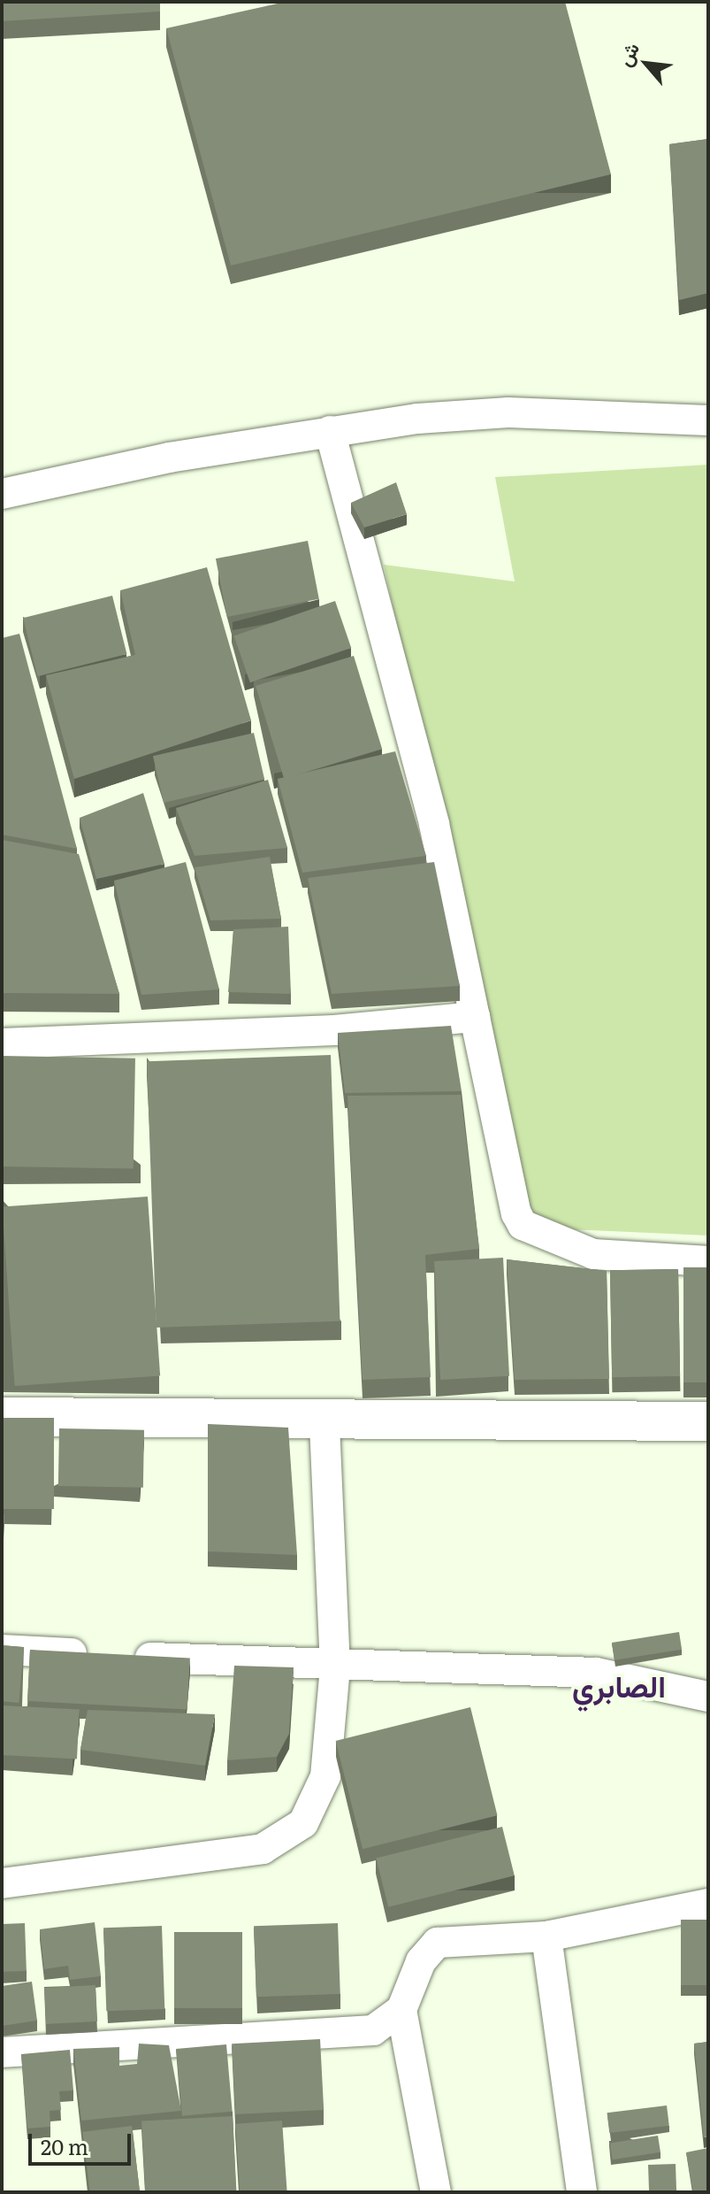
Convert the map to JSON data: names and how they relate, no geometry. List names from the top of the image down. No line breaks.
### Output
{"districts":["الصابري"],"scale_bar":"20 m","north":"top left"}
